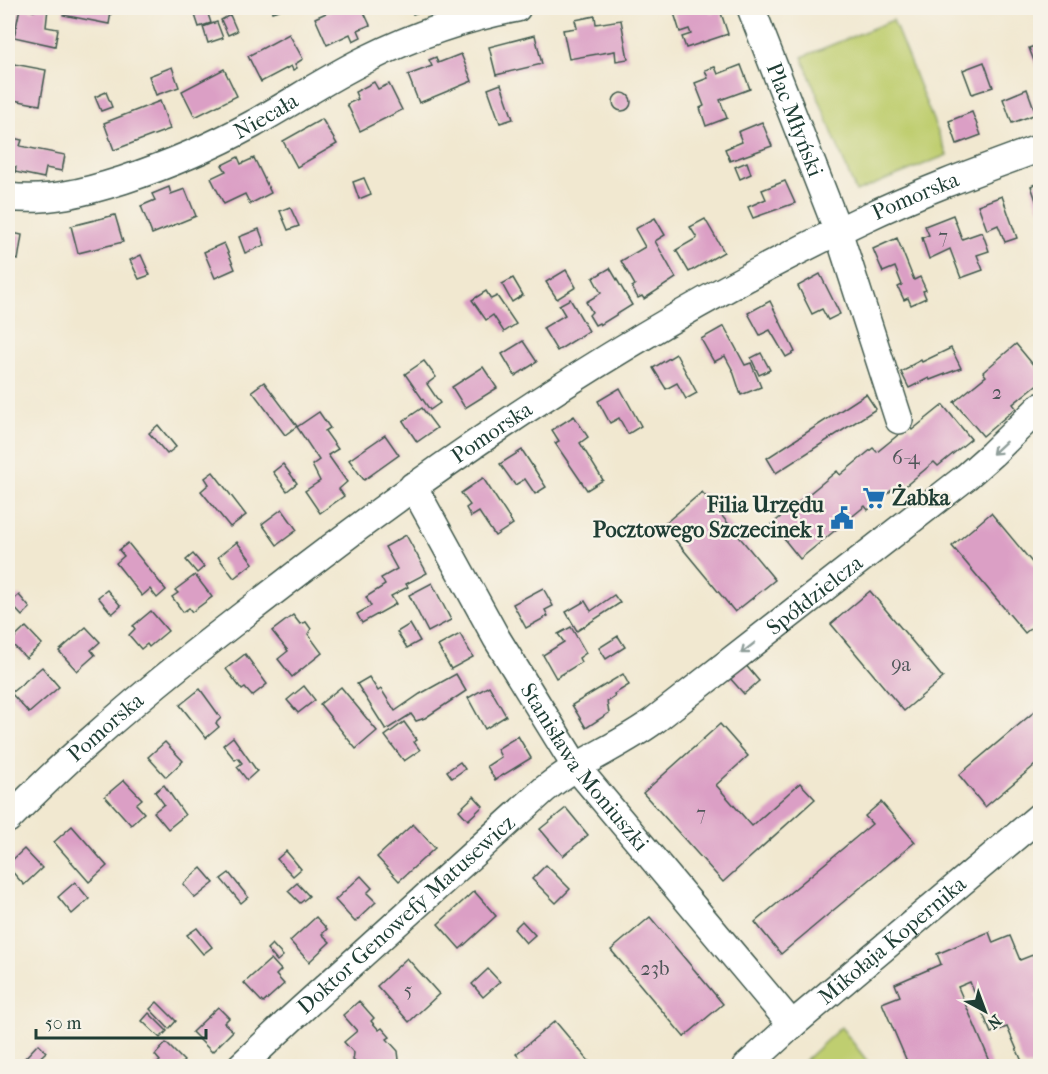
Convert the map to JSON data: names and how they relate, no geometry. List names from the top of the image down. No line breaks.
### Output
{"streets":{"street":["Niecała","Plac Młyński","Pomorska","Spółdzielcza","Stanisława Moniuszki","Doktor Genowefy Matusewicz","Mikołaja Kopernika"]},"crossings":[["Plac Młyński","Pomorska"],["Pomorska","Stanisława Moniuszki"],["Spółdzielcza","Stanisława Moniuszki"],["Spółdzielcza","Doktor Genowefy Matusewicz"],["Stanisława Moniuszki","Doktor Genowefy Matusewicz"],["Stanisława Moniuszki","Mikołaja Kopernika"]],"one_way":["Spółdzielcza"],"places":{"supermarket":["Żabka"],"public building":["Filia Urzędu Pocztowego Szczecinek 1"]},"house_numbers":["7","2","6-4","9a","7","23b","5"],"scale_bar":"50 m","north":"bottom right"}
